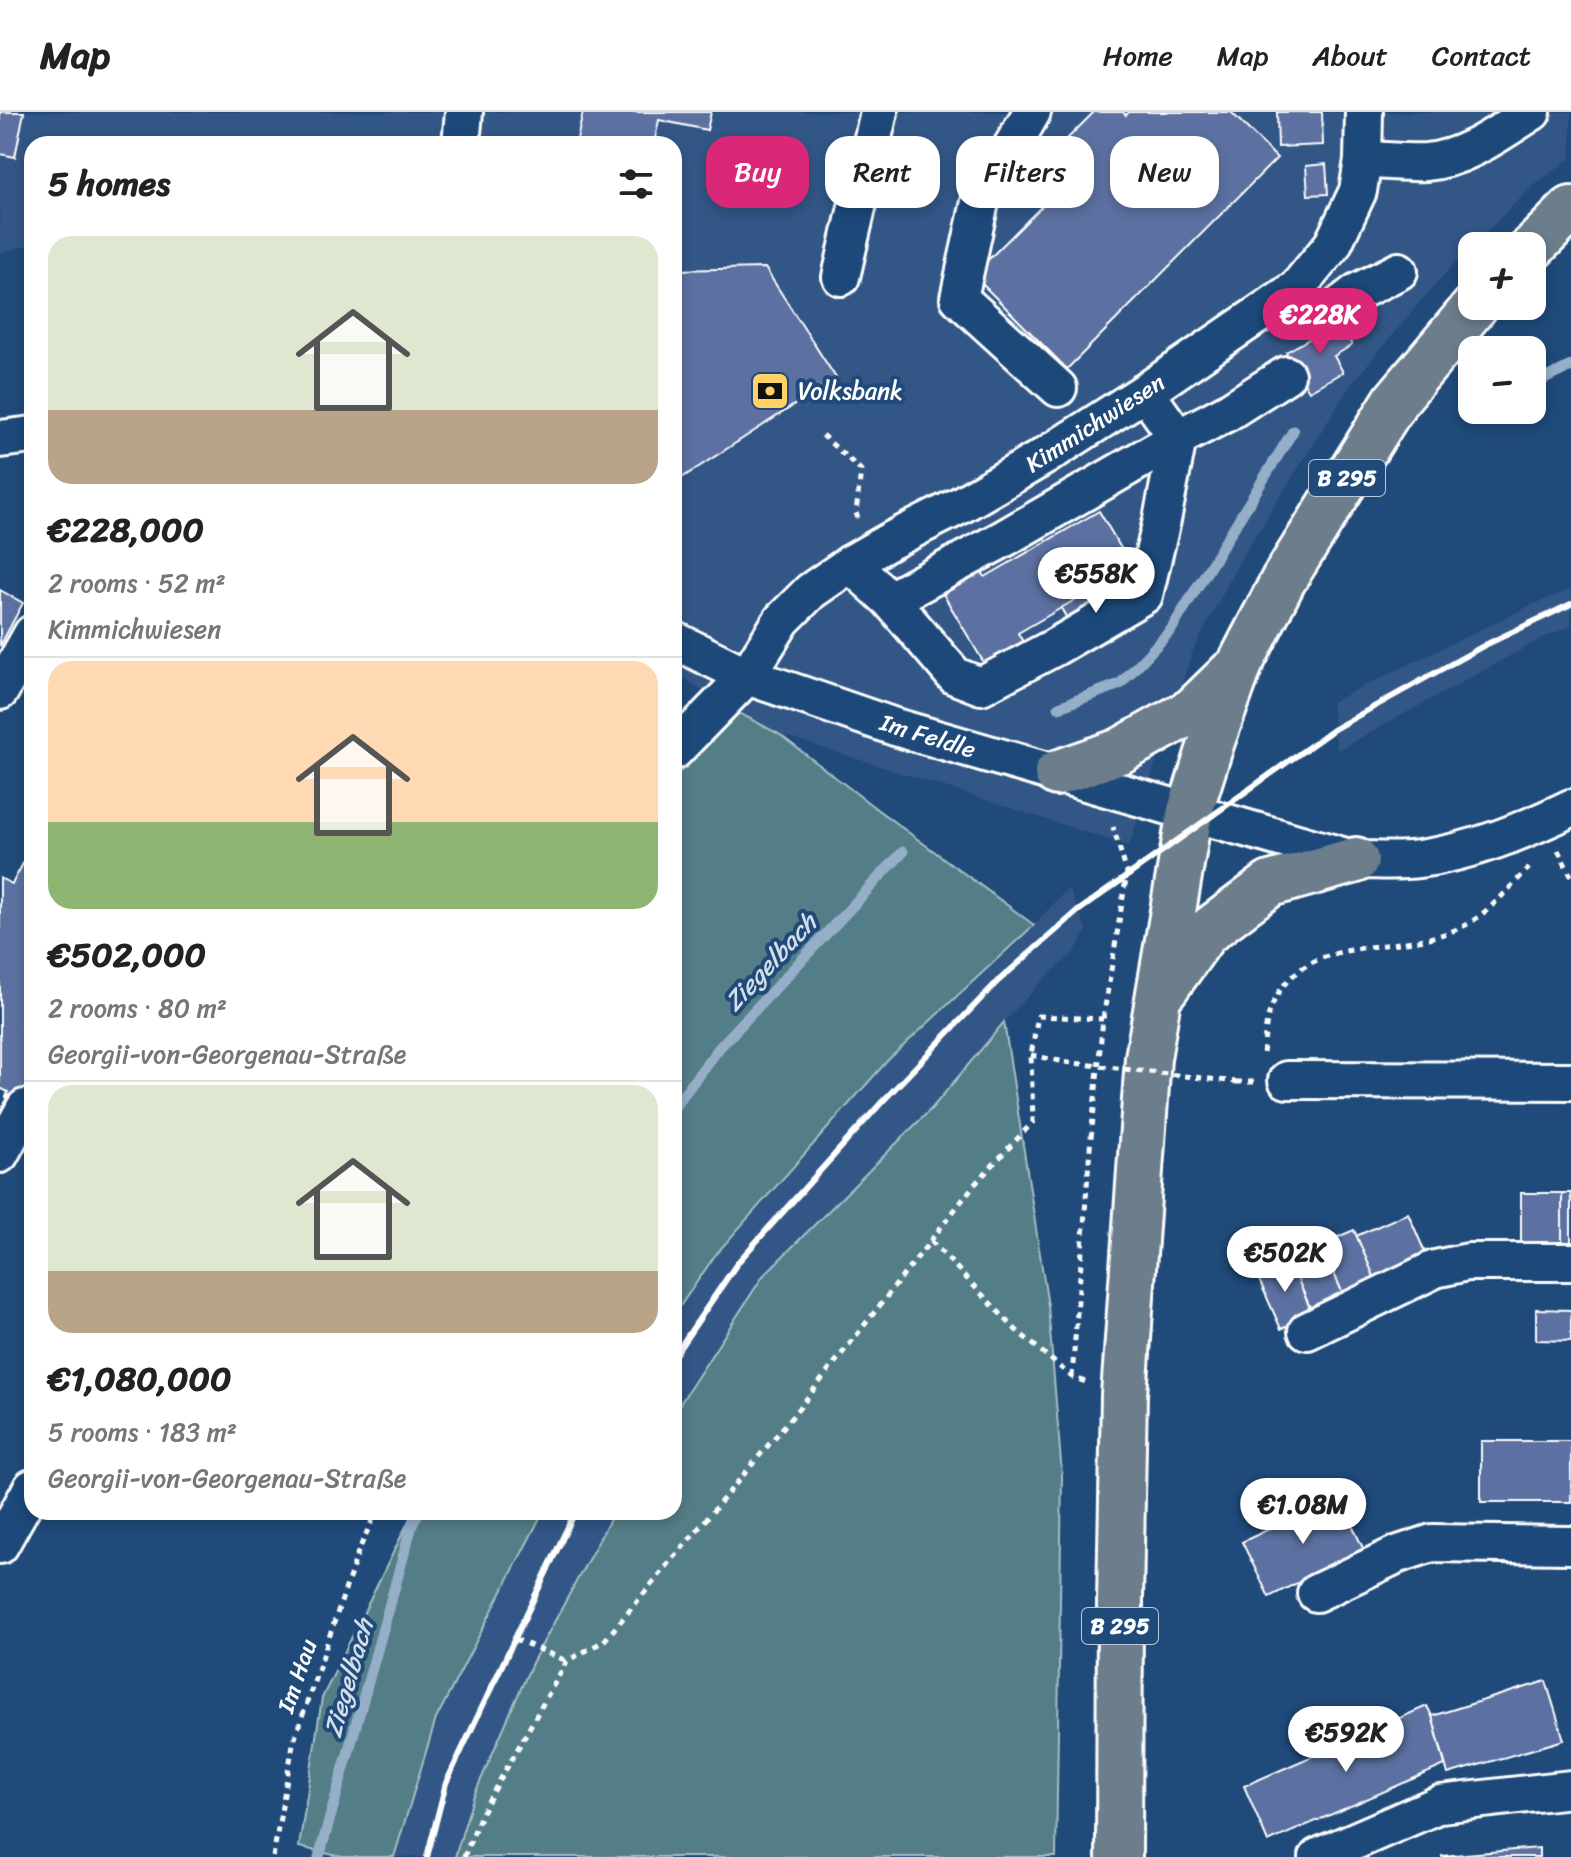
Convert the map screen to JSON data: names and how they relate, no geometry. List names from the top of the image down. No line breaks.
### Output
{"streets":{"main road":["B 295"],"street":["Kimmichwiesen","Im Feldle"],"path":["Im Hau"]},"crossings":[["Kimmichwiesen","Im Feldle"],["B 295","Im Feldle"]],"water":["Ziegelbach"],"places":{"bank":["Volksbank"]},"page":{"header":"Map","nav":["Home","Map","About","Contact"],"chip":["Buy","Rent","Filters","New"],"heading":"5 homes","map_buttons":["+","−"],"list":[{"name":"€228,000","note":"2 rooms · 52 m² · Kimmichwiesen"},{"name":"€502,000","note":"2 rooms · 80 m² · Georgii-von-Georgenau-Straße"},{"name":"€1,080,000","note":"5 rooms · 183 m² · Georgii-von-Georgenau-Straße"}],"price":["€228K","€558K","€502K","€1.08M","€592K"]}}
